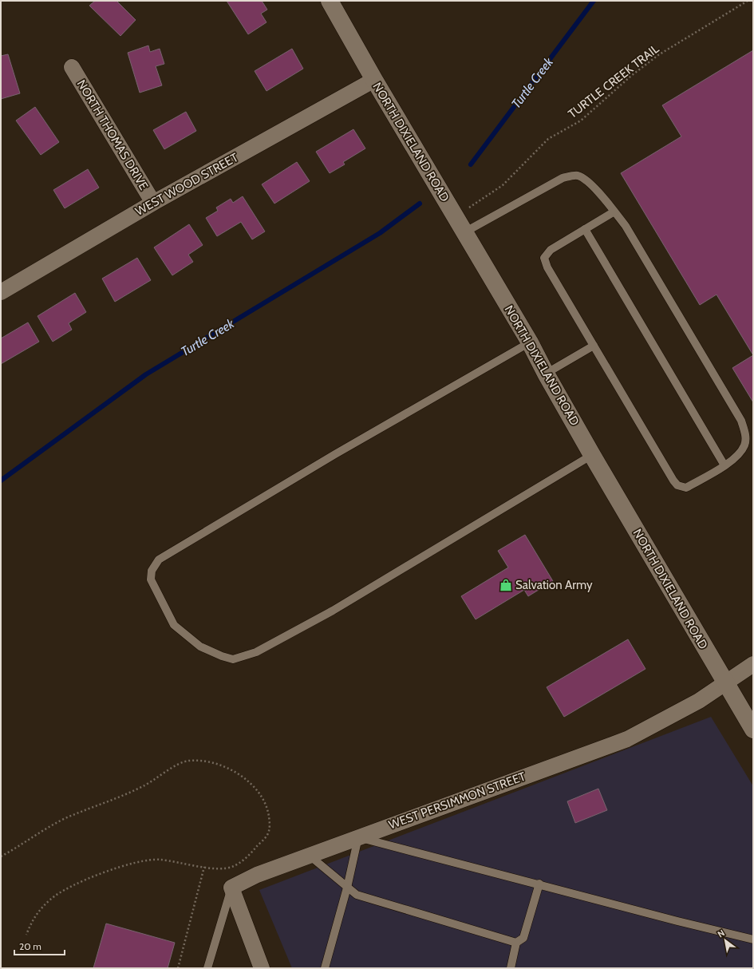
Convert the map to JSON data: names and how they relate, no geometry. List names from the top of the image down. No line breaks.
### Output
{"streets":{"main road":["NORTH DIXIELAND ROAD"],"street":["NORTH THOMAS DRIVE","WEST WOOD STREET","WEST PERSIMMON STREET"],"path":["TURTLE CREEK TRAIL"]},"crossings":[["NORTH THOMAS DRIVE","WEST WOOD STREET"],["NORTH DIXIELAND ROAD","WEST WOOD STREET"],["NORTH DIXIELAND ROAD","WEST PERSIMMON STREET"]],"water":["Turtle Creek"],"places":{"shop":["Salvation Army"]},"scale_bar":"20 m","north":"top left"}
